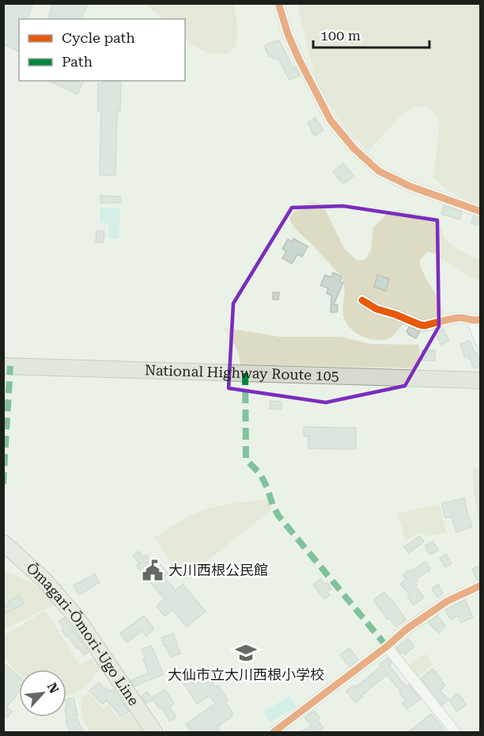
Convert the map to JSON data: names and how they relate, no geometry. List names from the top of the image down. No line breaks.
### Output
{"streets":{"highway":["National Highway Route 105"],"main road":["Ōmagari-Ōmori-Ugo Line"]},"places":{"public building":["大川西根公民館"],"school or university":["大仙市立大川西根小学校"]},"legend":["Cycle path","Path"],"scale_bar":"100 m","north":"top right"}
